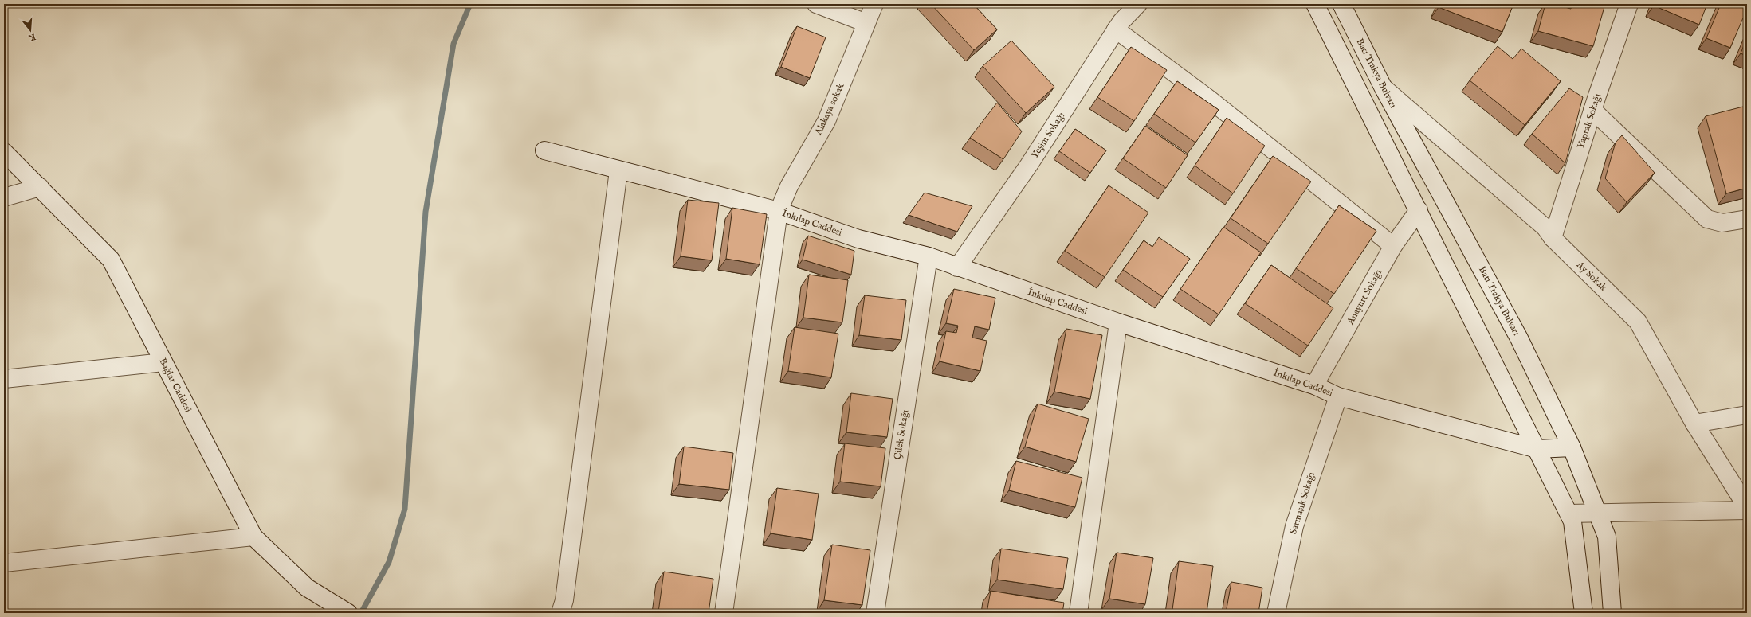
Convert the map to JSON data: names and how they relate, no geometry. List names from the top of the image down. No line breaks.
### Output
{"streets":{"street":["Batı Trakya Bulvarı","Alakaya sokak","Yaprak Sokağı","Yeşim Sokağı","İnkılap Caddesi","Ay Sokak","Anayurt Sokağı","Bağlar Caddesi","Çilek Sokağı","Sarmaşık Sokağı"]},"crossings":[["Batı Trakya Bulvarı","İnkılap Caddesi"],["Batı Trakya Bulvarı","Ay Sokak"],["Alakaya sokak","İnkılap Caddesi"],["Yaprak Sokağı","Ay Sokak"],["Yeşim Sokağı","İnkılap Caddesi"],["İnkılap Caddesi","Anayurt Sokağı"],["İnkılap Caddesi","Çilek Sokağı"],["İnkılap Caddesi","Sarmaşık Sokağı"]],"north":"bottom"}
